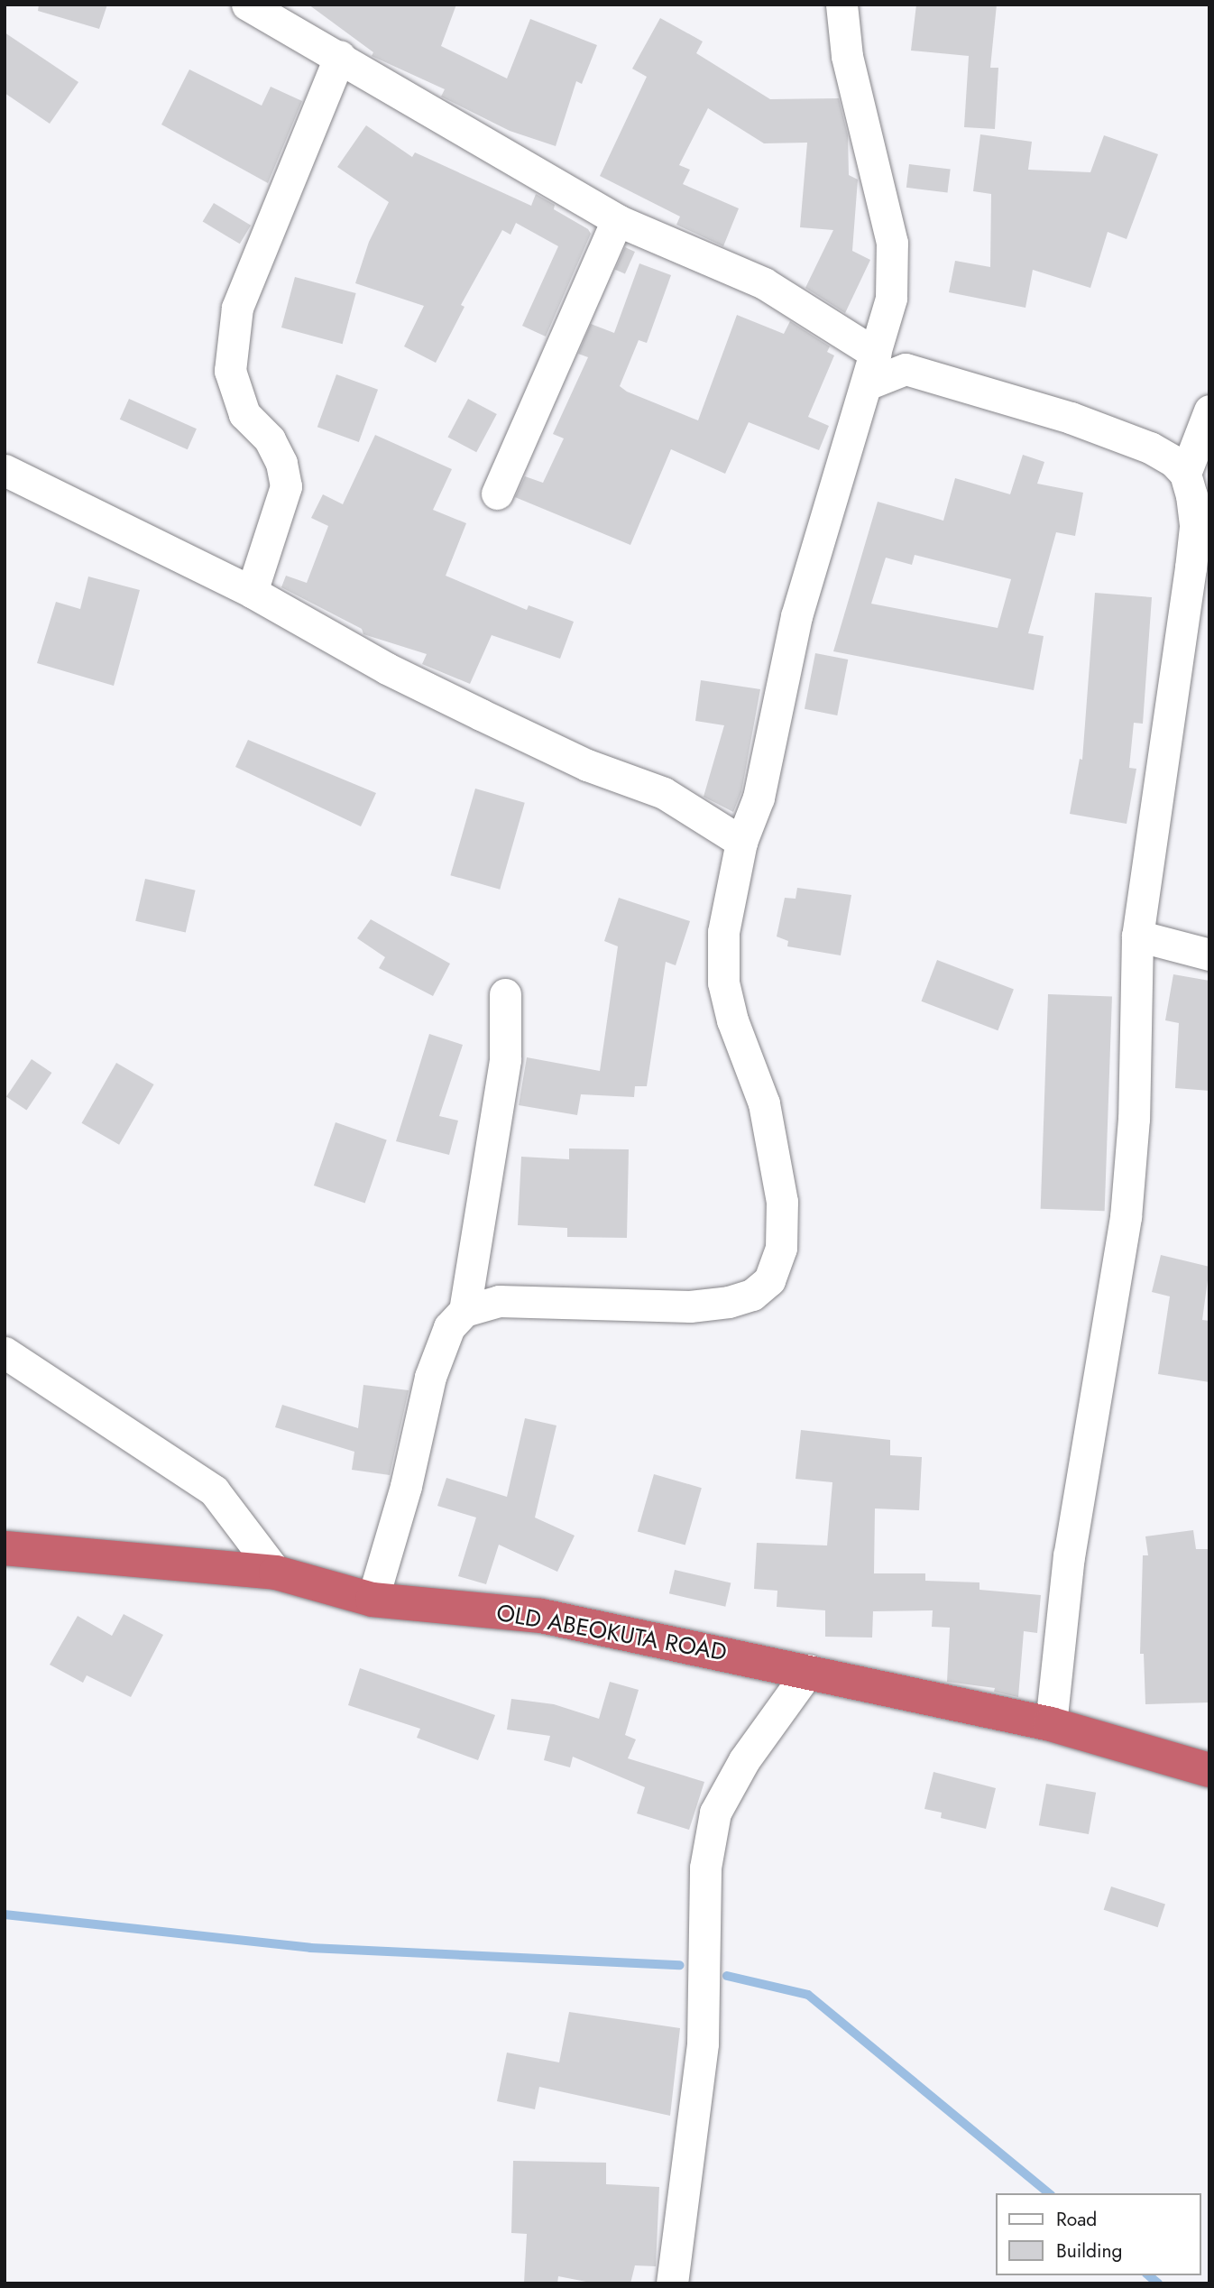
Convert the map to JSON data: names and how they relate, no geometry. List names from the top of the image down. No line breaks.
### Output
{"streets":{"highway":["OLD ABEOKUTA ROAD"]},"legend":["Road","Building"]}
